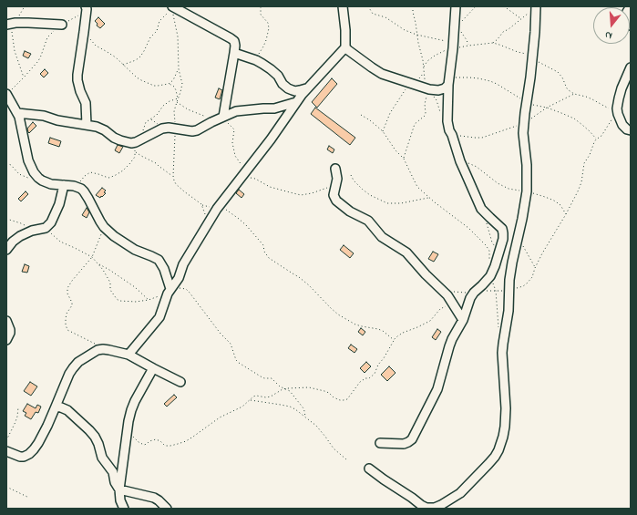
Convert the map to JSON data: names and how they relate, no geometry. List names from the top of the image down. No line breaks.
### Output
{"north":"bottom"}
